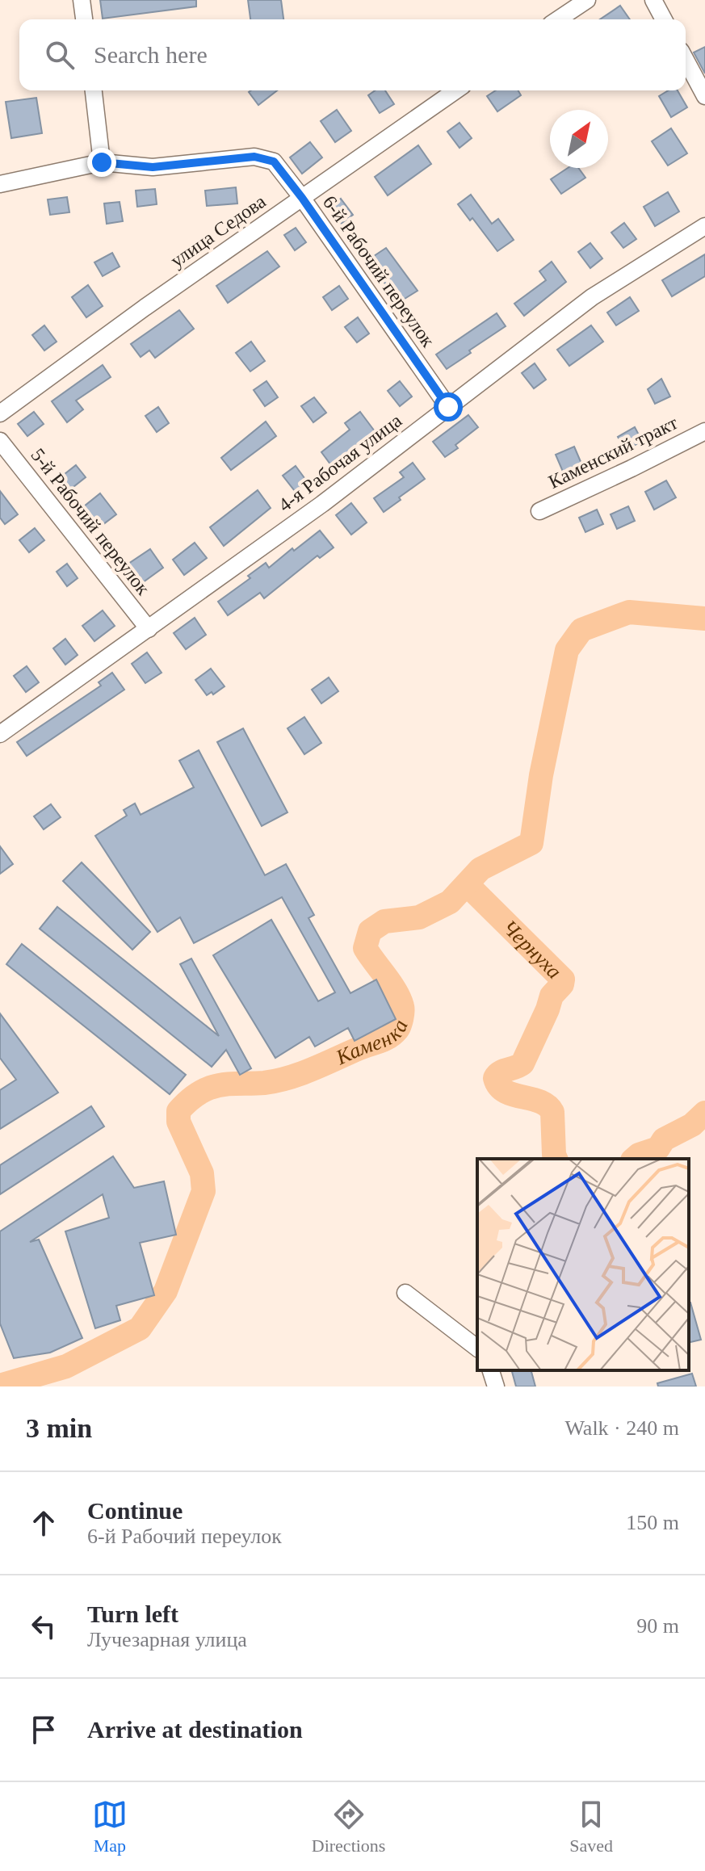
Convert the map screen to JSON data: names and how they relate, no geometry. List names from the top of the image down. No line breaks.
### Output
{"streets":{"street":["улица Седова","6-й Рабочий переулок","Каменский тракт","4-я Рабочая улица","5-й Рабочий переулок"]},"crossings":[["улица Седова","6-й Рабочий переулок"],["6-й Рабочий переулок","4-я Рабочая улица"],["4-я Рабочая улица","5-й Рабочий переулок"]],"water":["Чернуха","Каменка"],"north":"top right","page":{"search":"Search here","heading":["3 min","Walk · 240 m"],"list":[["Continue","6-й Рабочий переулок","150 m"],["Turn left","Лучезарная улица","90 m"],"Arrive at destination"],"nav":["Map","Directions","Saved"]}}
